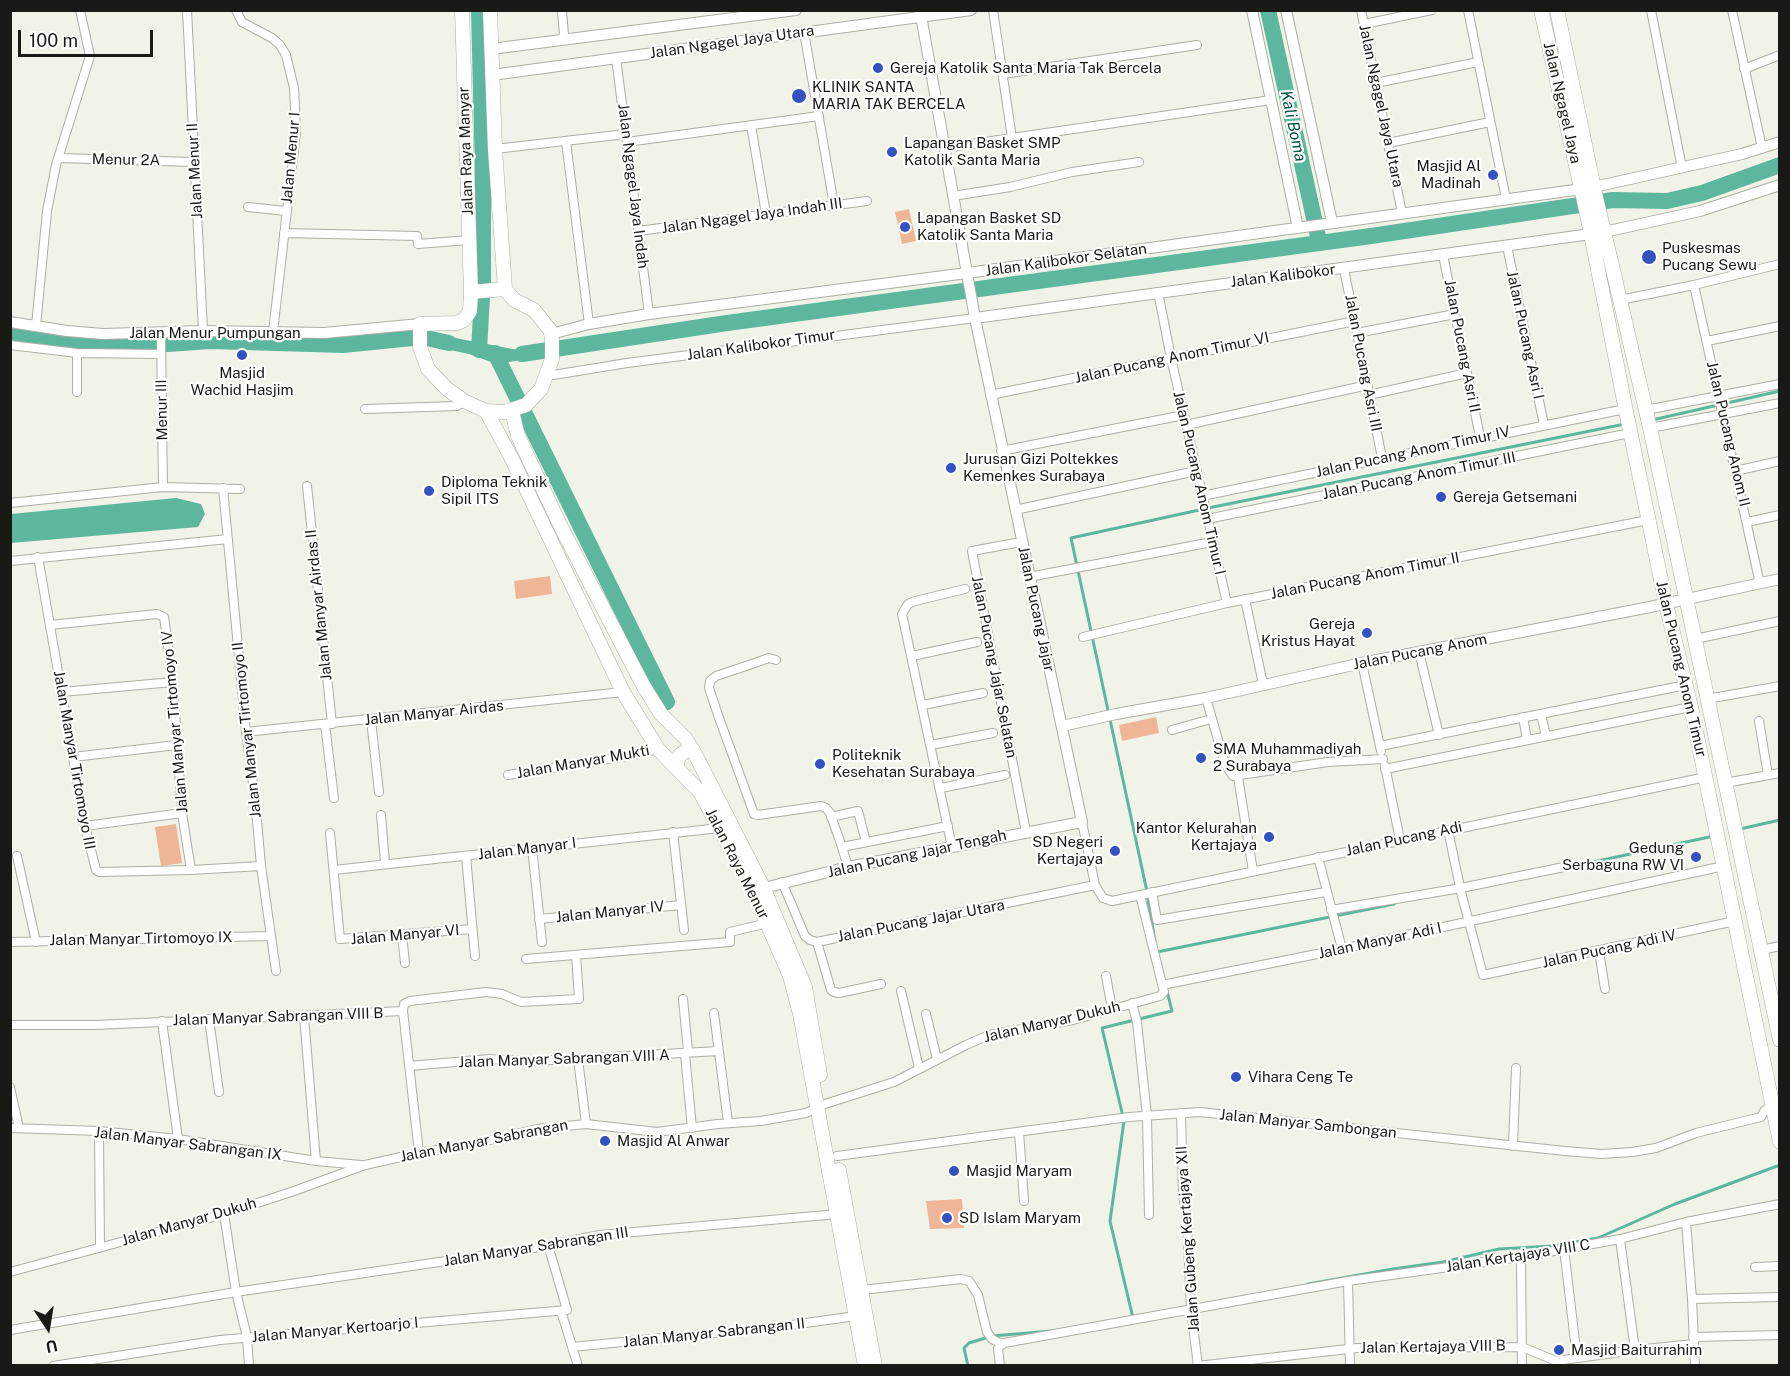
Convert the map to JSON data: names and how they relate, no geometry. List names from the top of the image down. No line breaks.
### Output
{"streets":{"main road":["Jalan Ngagel Jaya","Jalan Raya Manyar","Jalan Pucang Anom Timur","Jalan Raya Menur"],"street":["Jalan Ngagel Jaya Utara","Jalan Menur I","Menur 2A","Jalan Menur II","Jalan Ngagel Jaya Indah","Jalan Ngagel Jaya Indah III","Jalan Kalibokor Selatan","Jalan Kalibokor","Jalan Menur Pumpungan","Jalan Pucang Asri I","Jalan Kalibokor Timur","Jalan Pucang Asri II","Jalan Pucang Anom Timur VI","Jalan Pucang Asri III","Menur III","Jalan Pucang Anom II","Jalan Pucang Anom Timur IV","Jalan Pucang Anom Timur III","Jalan Pucang Anom Timur I","Jalan Pucang Anom Timur II","Jalan Manyar Airdas II","Jalan Pucang Jajar","Jalan Pucang Anom","Jalan Pucang Jajar Selatan","Jalan Manyar Airdas","Jalan Manyar Tirtomoyo IV","Jalan Manyar Tirtomoyo II","Jalan Manyar Tirtomoyo III","Jalan Manyar Mukti","Jalan Pucang Adi","Jalan Manyar I","Jalan Pucang Jajar Tengah","Jalan Manyar IV","Jalan Pucang Jajar Utara","Jalan Manyar VI","Jalan Manyar Tirtomoyo IX","Jalan Manyar Adi I","Jalan Pucang Adi IV","Jalan Manyar Sabrangan VIII B","Jalan Manyar Dukuh","Jalan Manyar Sabrangan VIII A","Jalan Manyar Sambongan","Jalan Manyar Sabrangan","Jalan Manyar Sabrangan IX","Jalan Gubeng Kertajaya XII","Jalan Manyar Sabrangan III","Jalan Kertajaya VIII C","Jalan Manyar Kertoarjo I","Jalan Manyar Sabrangan II","Jalan Kertajaya VIII B"]},"crossings":[["Jalan Ngagel Jaya Utara","Jalan Raya Manyar"],["Jalan Ngagel Jaya Utara","Jalan Ngagel Jaya Indah"],["Jalan Ngagel Jaya Utara","Jalan Kalibokor Selatan"],["Jalan Ngagel Jaya Utara","Jalan Pucang Jajar"],["Jalan Ngagel Jaya","Jalan Kalibokor Selatan"],["Jalan Ngagel Jaya","Jalan Pucang Anom Timur"],["Jalan Menur I","Jalan Menur Pumpungan"],["Menur 2A","Jalan Menur II"],["Jalan Menur II","Jalan Menur Pumpungan"],["Jalan Ngagel Jaya Indah","Jalan Ngagel Jaya Indah III"],["Jalan Ngagel Jaya Indah","Jalan Kalibokor Selatan"],["Jalan Kalibokor Selatan","Jalan Pucang Jajar"],["Jalan Kalibokor Selatan","Jalan Pucang Anom Timur"],["Jalan Kalibokor","Jalan Pucang Asri I"],["Jalan Kalibokor","Jalan Kalibokor Timur"],["Jalan Kalibokor","Jalan Pucang Asri II"],["Jalan Kalibokor","Jalan Pucang Asri III"],["Jalan Kalibokor","Jalan Pucang Anom Timur I"],["Jalan Kalibokor","Jalan Pucang Jajar"],["Jalan Kalibokor","Jalan Pucang Anom Timur"],["Jalan Menur Pumpungan","Menur III"],["Jalan Pucang Asri I","Jalan Pucang Anom Timur IV"],["Jalan Kalibokor Timur","Jalan Pucang Jajar"],["Jalan Pucang Asri II","Jalan Pucang Anom Timur IV"],["Jalan Pucang Anom Timur VI","Jalan Pucang Asri III"],["Jalan Pucang Anom Timur VI","Jalan Pucang Anom Timur I"],["Jalan Pucang Anom Timur VI","Jalan Pucang Jajar"],["Jalan Pucang Asri III","Jalan Pucang Anom Timur IV"],["Jalan Pucang Anom II","Jalan Pucang Anom"],["Jalan Pucang Anom Timur IV","Jalan Pucang Anom Timur III"],["Jalan Pucang Anom Timur IV","Jalan Pucang Anom Timur I"],["Jalan Pucang Anom Timur IV","Jalan Pucang Anom Timur"],["Jalan Pucang Anom Timur III","Jalan Pucang Anom Timur I"],["Jalan Pucang Anom Timur III","Jalan Pucang Anom Timur"],["Jalan Pucang Anom Timur I","Jalan Pucang Anom Timur II"],["Jalan Pucang Anom Timur II","Jalan Pucang Anom Timur"],["Jalan Manyar Airdas II","Jalan Manyar Airdas"],["Jalan Pucang Jajar","Jalan Pucang Anom"],["Jalan Pucang Jajar","Jalan Pucang Jajar Selatan"],["Jalan Pucang Jajar","Jalan Pucang Adi"],["Jalan Pucang Jajar","Jalan Pucang Jajar Tengah"],["Jalan Pucang Jajar","Jalan Pucang Jajar Utara"],["Jalan Pucang Anom","Jalan Pucang Anom Timur"],["Jalan Pucang Jajar Selatan","Jalan Pucang Jajar Tengah"],["Jalan Pucang Anom Timur","Jalan Pucang Adi"],["Jalan Pucang Anom Timur","Jalan Manyar Adi I"],["Jalan Pucang Anom Timur","Jalan Pucang Adi IV"],["Jalan Manyar Airdas","Jalan Manyar Tirtomoyo II"],["Jalan Manyar Airdas","Jalan Raya Menur"],["Jalan Manyar Tirtomoyo IV","Jalan Manyar Tirtomoyo III"],["Jalan Manyar Tirtomoyo II","Jalan Manyar Tirtomoyo III"],["Jalan Manyar Tirtomoyo II","Jalan Manyar Tirtomoyo IX"],["Jalan Manyar Mukti","Jalan Raya Menur"],["Jalan Manyar I","Jalan Raya Menur"],["Jalan Manyar I","Jalan Manyar VI"],["Jalan Pucang Jajar Tengah","Jalan Raya Menur"],["Jalan Pucang Jajar Tengah","Jalan Pucang Jajar Utara"],["Jalan Raya Menur","Jalan Manyar Dukuh"],["Jalan Raya Menur","Jalan Manyar Sambongan"],["Jalan Raya Menur","Jalan Manyar Sabrangan"],["Jalan Raya Menur","Jalan Manyar Sabrangan III"],["Jalan Raya Menur","Jalan Manyar Sabrangan II"],["Jalan Manyar Adi I","Jalan Pucang Adi IV"],["Jalan Manyar Adi I","Jalan Manyar Dukuh"],["Jalan Manyar Sabrangan VIII B","Jalan Manyar Sabrangan VIII A"],["Jalan Manyar Sabrangan VIII B","Jalan Manyar Sabrangan"],["Jalan Manyar Dukuh","Jalan Manyar Sabrangan"],["Jalan Manyar Dukuh","Jalan Manyar Sabrangan IX"],["Jalan Manyar Sambongan","Jalan Gubeng Kertajaya XII"],["Jalan Manyar Sabrangan","Jalan Manyar Sabrangan IX"],["Jalan Gubeng Kertajaya XII","Jalan Kertajaya VIII C"],["Jalan Gubeng Kertajaya XII","Jalan Kertajaya VIII B"]],"water":["Kali Boma"],"places":["Gereja Katolik Santa Maria Tak Bercela","KLINIK SANTA MARIA TAK BERCELA","Lapangan Basket SMP Katolik Santa Maria","Masjid Al Madinah","Lapangan Basket SD Katolik Santa Maria","Puskesmas Pucang Sewu","Masjid Wachid Hasjim","Jurusan Gizi Poltekkes Kemenkes Surabaya","Diploma Teknik Sipil ITS","Gereja Getsemani","Gereja Kristus Hayat","SMA Muhammadiyah 2 Surabaya","Politeknik Kesehatan Surabaya","Kantor Kelurahan Kertajaya","SD Negeri Kertajaya","Gedung Serbaguna RW VI","Vihara Ceng Te","Masjid Al Anwar","Masjid Maryam","SD Islam Maryam","Masjid Baiturrahim"],"scale_bar":"100 m","north":"bottom"}
